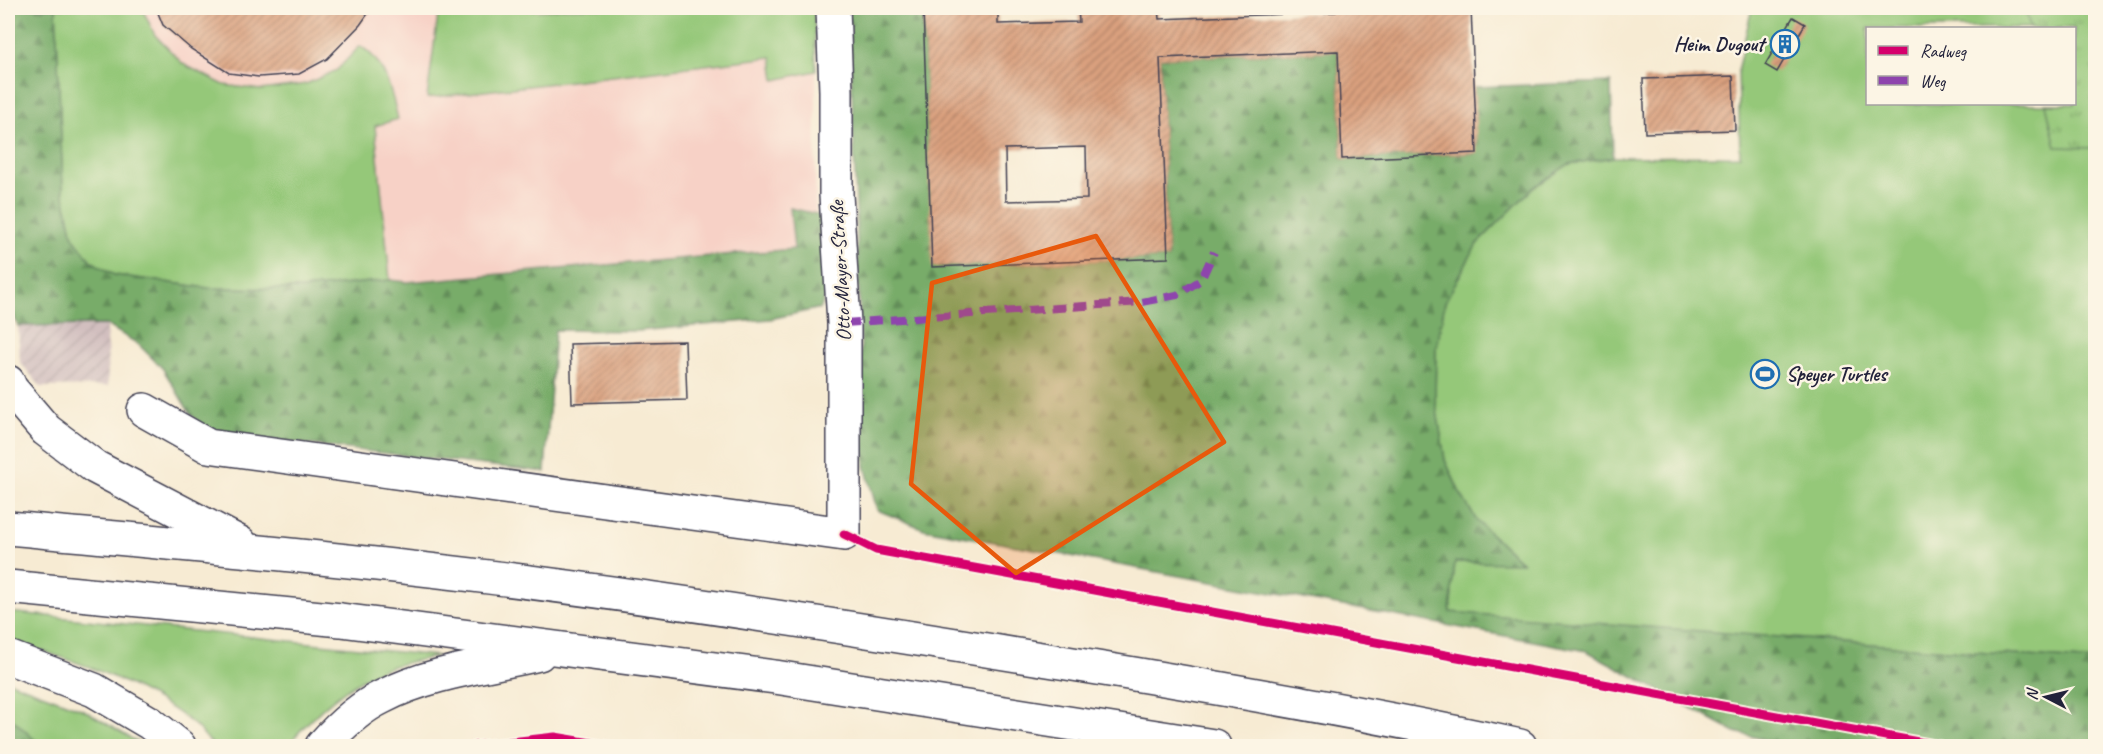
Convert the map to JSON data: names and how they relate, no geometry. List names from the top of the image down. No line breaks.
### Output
{"streets":{"main road":["Otto-Mayer-Straße"]},"places":{"building":["Heim Dugout"],"sports":["Speyer Turtles"]},"legend":["Radweg","Weg"],"north":"left"}
